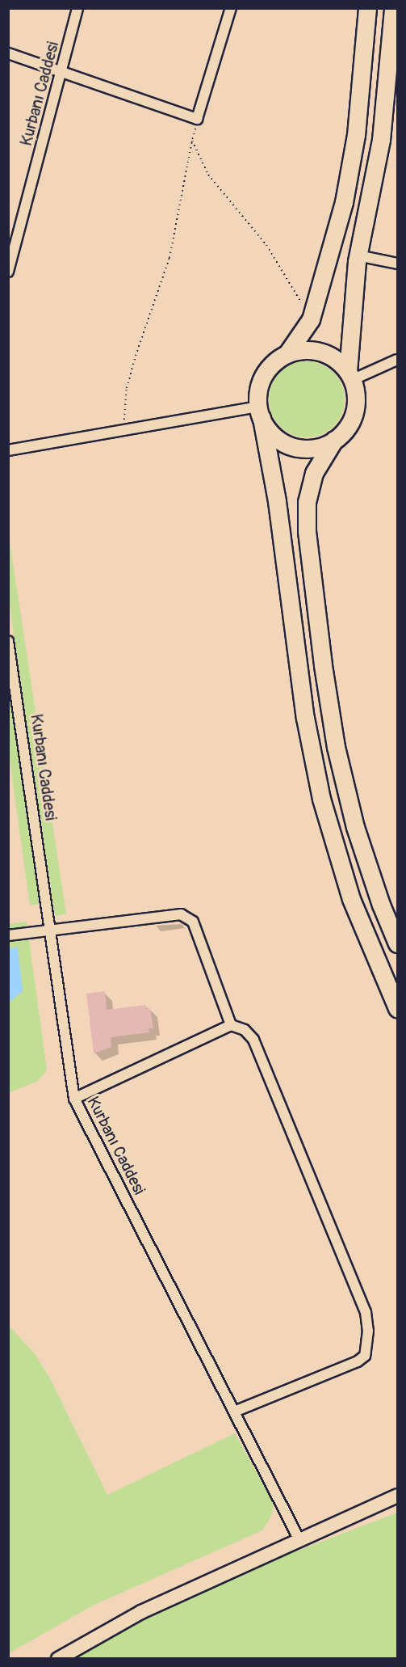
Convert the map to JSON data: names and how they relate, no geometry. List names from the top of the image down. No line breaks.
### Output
{"streets":{"street":["Kurbanı Caddesi"]}}
